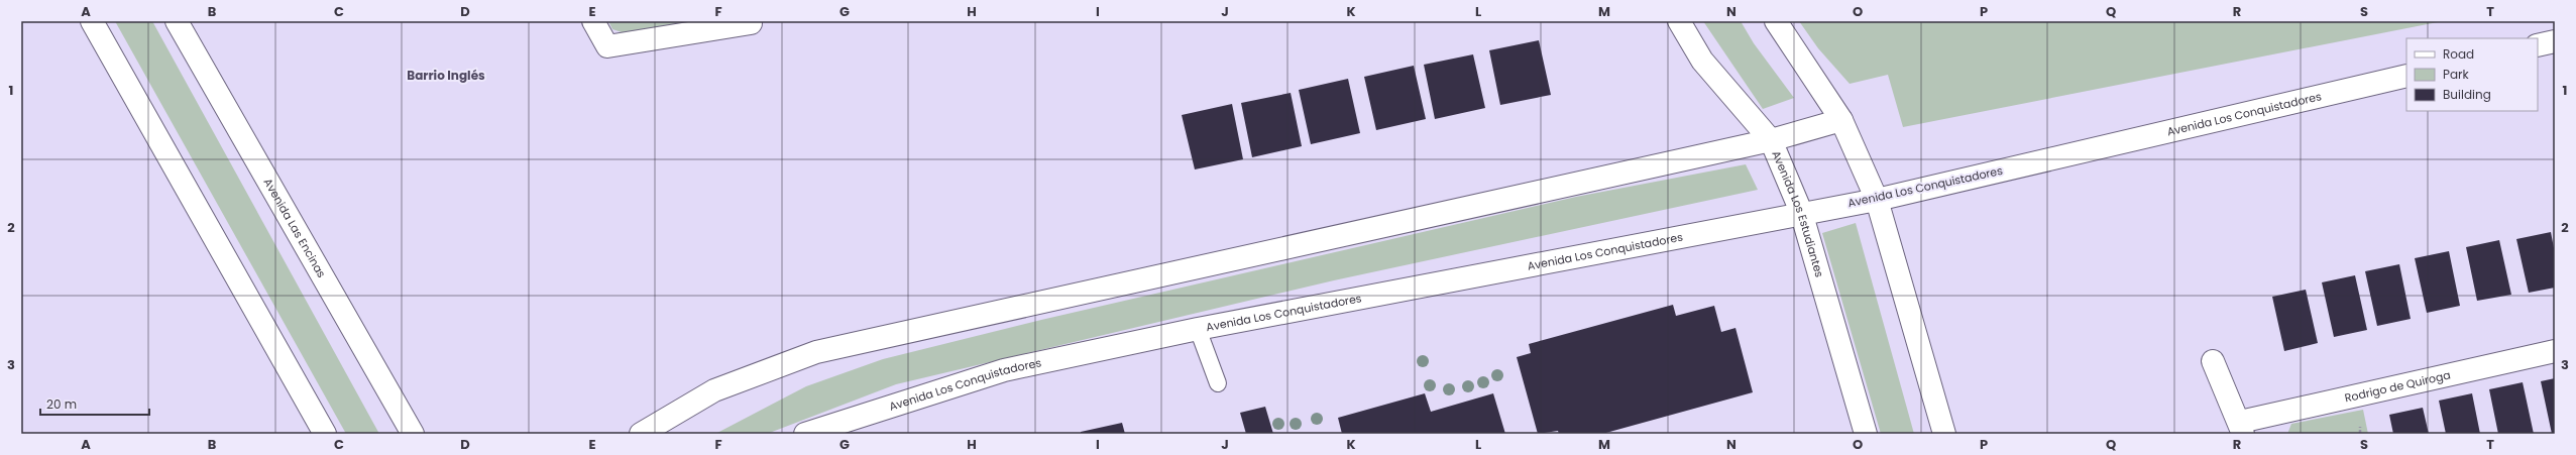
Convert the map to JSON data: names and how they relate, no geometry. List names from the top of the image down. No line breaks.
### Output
{"streets":{"street":["Avenida Los Conquistadores","Avenida Los Estudiantes","Avenida Las Encinas","Rodrigo de Quiroga"]},"crossings":[["Avenida Los Conquistadores","Avenida Los Estudiantes"]],"districts":["Barrio Inglés"],"legend":["Road","Park","Building"],"scale_bar":"20 m","grid":{"columns":["A","B","C","D","E","F","G","H","I","J","K","L","M","N","O","P","Q","R","S","T"],"rows":["1","2","3"]}}
